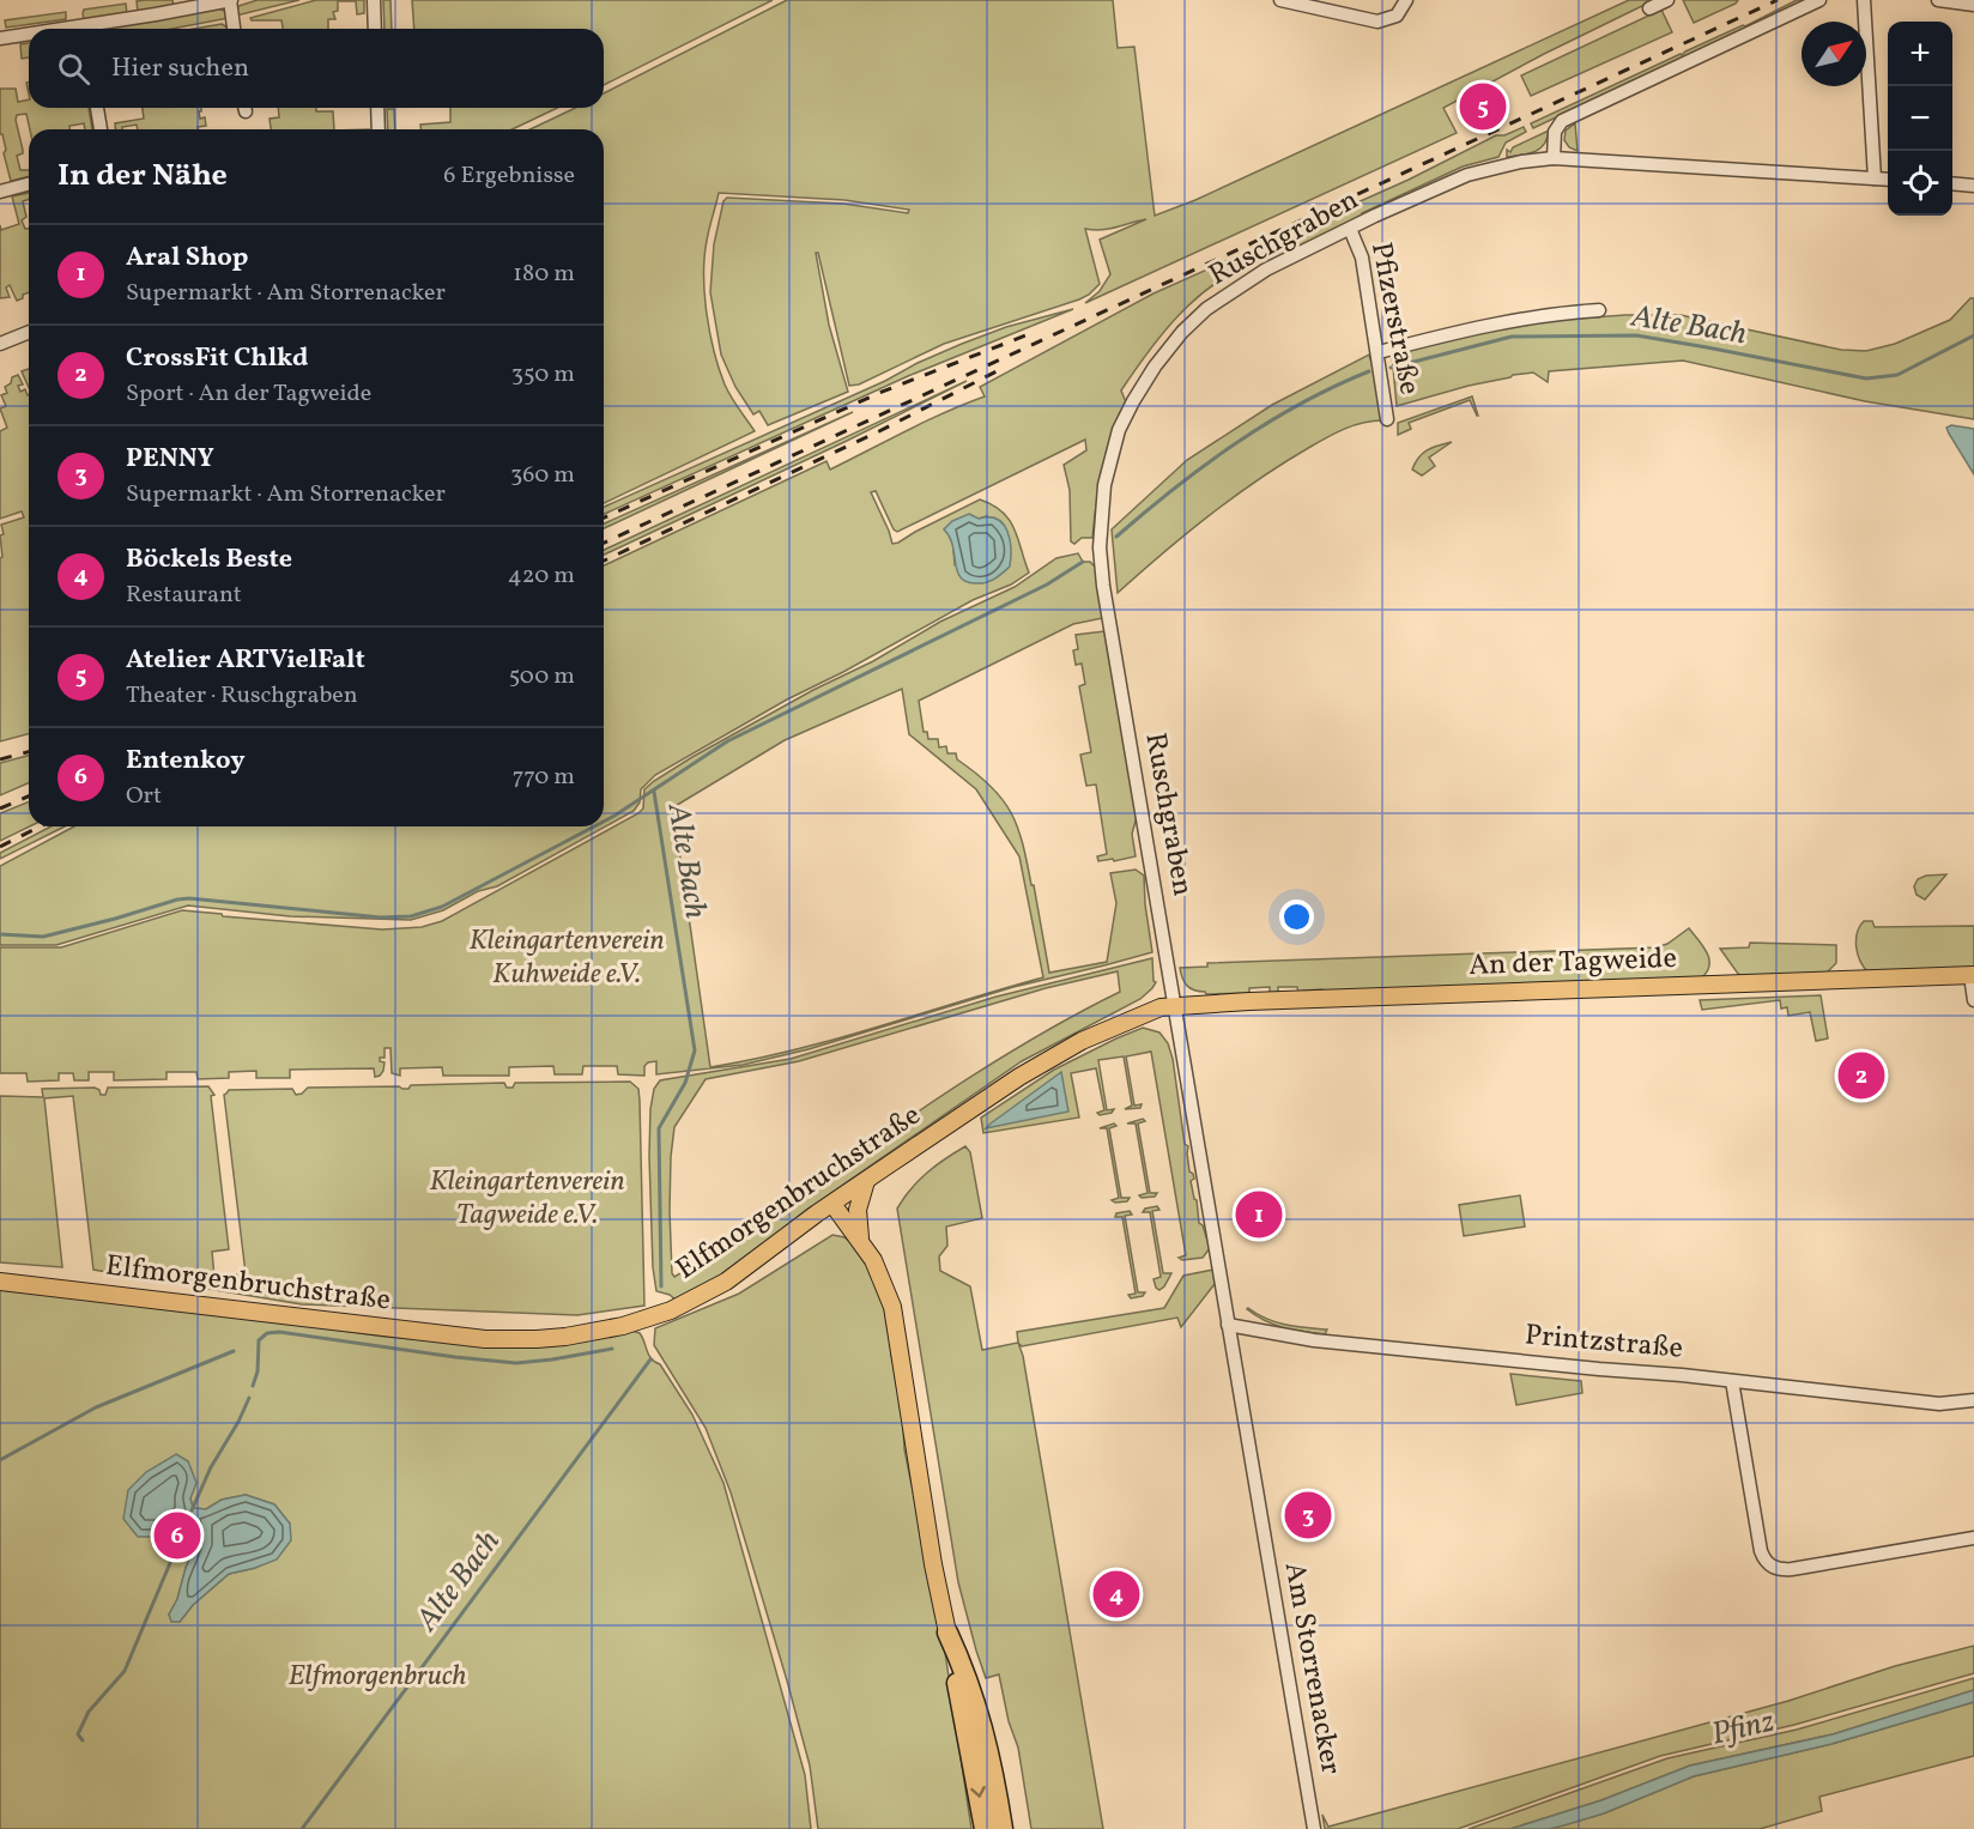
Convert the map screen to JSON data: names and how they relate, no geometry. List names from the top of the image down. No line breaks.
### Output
{"streets":{"main road":["An der Tagweide","Elfmorgenbruchstraße"],"street":["Ruschgraben","Pfizerstraße","Printzstraße","Am Storrenacker"]},"crossings":[["Ruschgraben","Pfizerstraße"],["Ruschgraben","An der Tagweide"],["Ruschgraben","Elfmorgenbruchstraße"],["Ruschgraben","Am Storrenacker"],["An der Tagweide","Elfmorgenbruchstraße"],["An der Tagweide","Am Storrenacker"],["Elfmorgenbruchstraße","Am Storrenacker"],["Printzstraße","Am Storrenacker"]],"water":["Alte Bach","Pfinz"],"parks":["Kleingartenverein Kuhweide e.V.","Kleingartenverein Tagweide e.V.","Elfmorgenbruch"],"north":"top right","page":{"map_buttons":["+","−"],"search":"Hier suchen","pins":["5","2","1","3","6","4"],"heading":["In der Nähe","6 Ergebnisse"],"list":[{"mark":"1","name":"Aral Shop","note":"Supermarkt · Am Storrenacker","value":"180 m"},{"mark":"2","name":"CrossFit Chlkd","note":"Sport · An der Tagweide","value":"350 m"},{"mark":"3","name":"PENNY","note":"Supermarkt · Am Storrenacker","value":"360 m"},{"mark":"4","name":"Böckels Beste","note":"Restaurant","value":"420 m"},{"mark":"5","name":"Atelier ARTVielFalt","note":"Theater · Ruschgraben","value":"500 m"},{"mark":"6","name":"Entenkoy","note":"Ort","value":"770 m"}]}}
